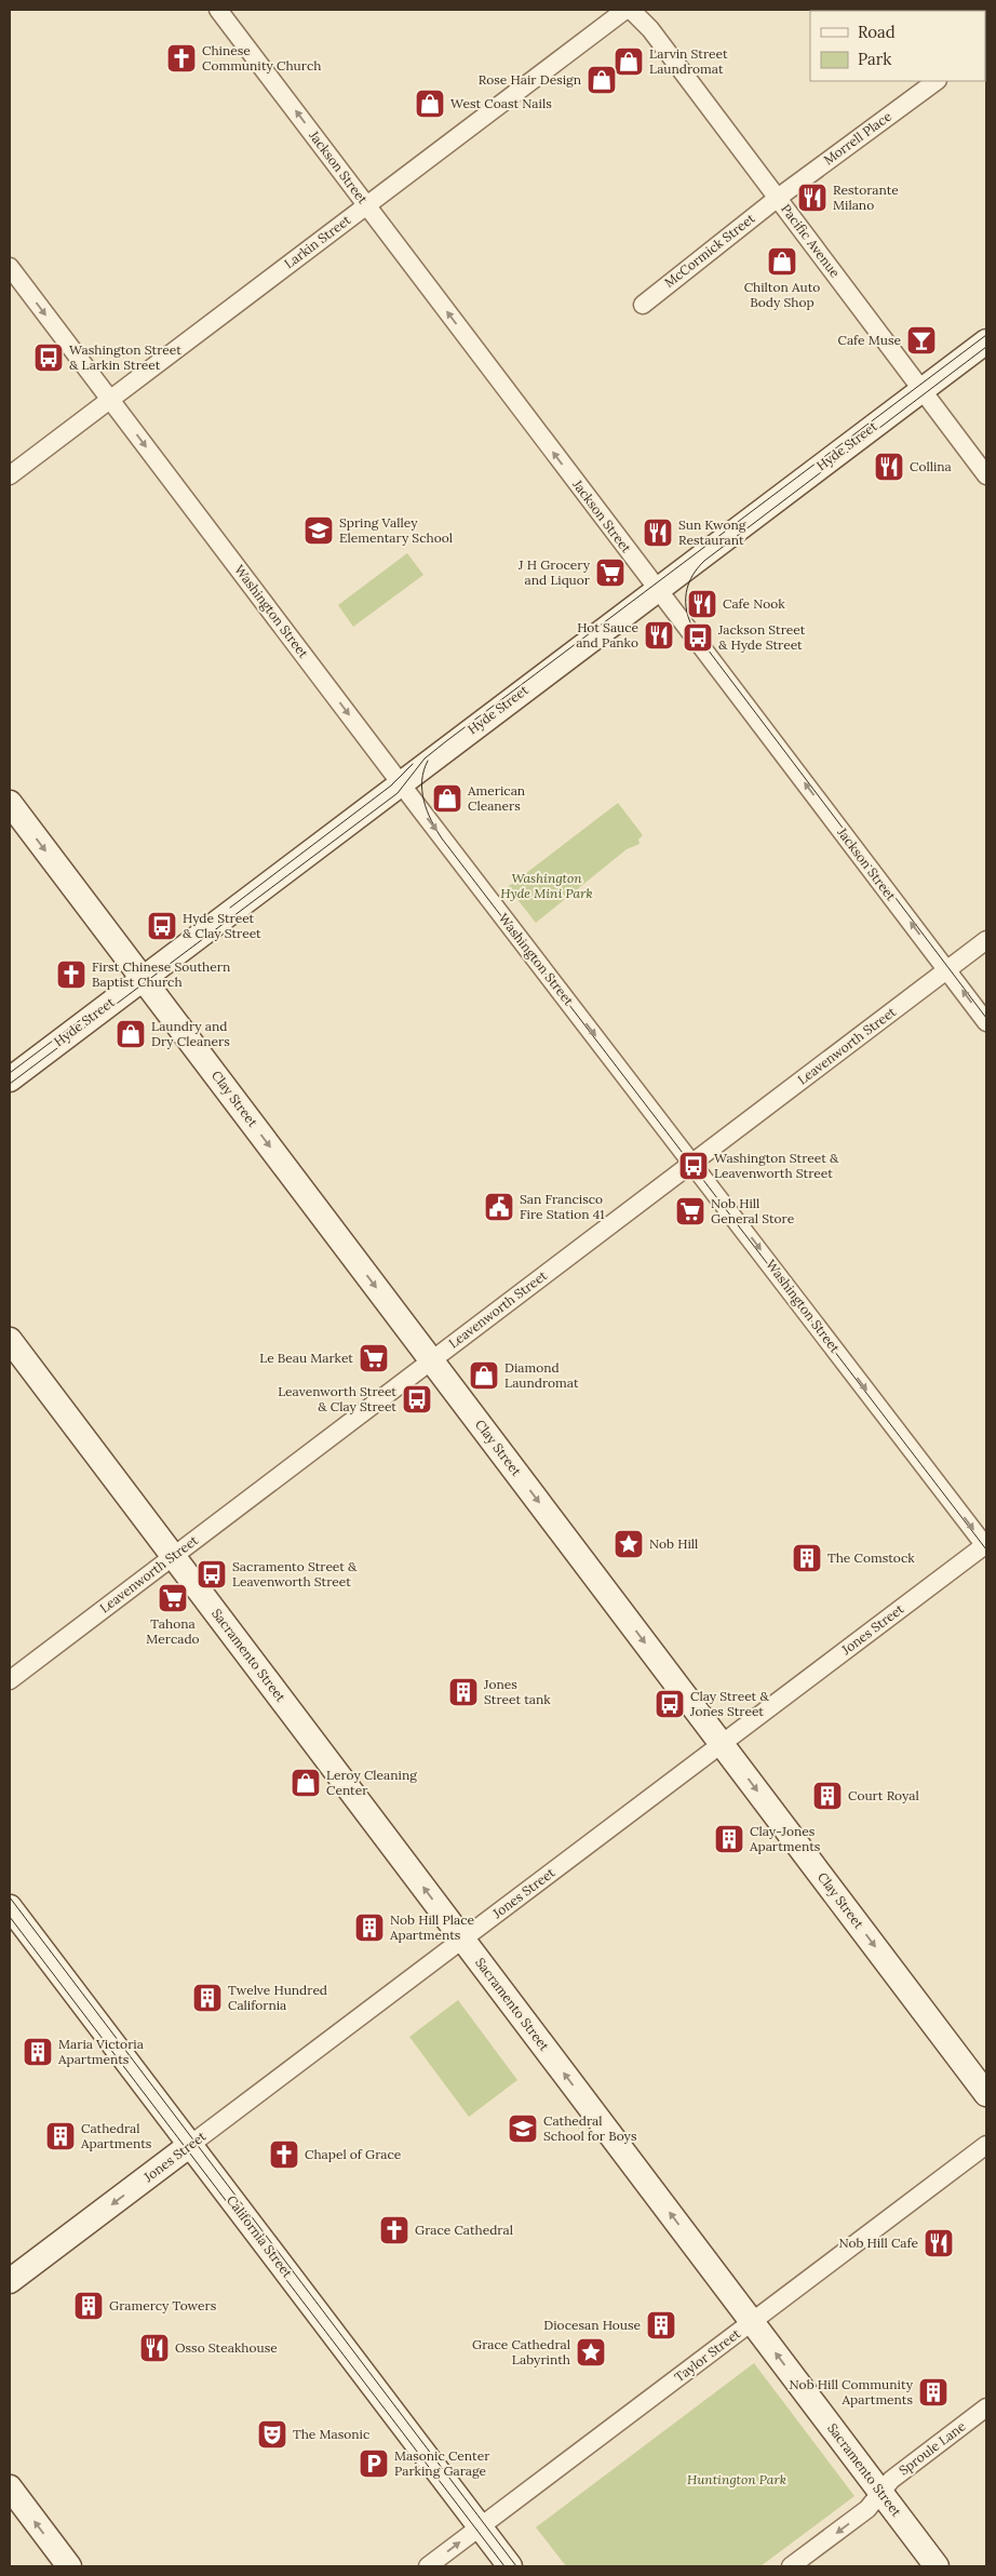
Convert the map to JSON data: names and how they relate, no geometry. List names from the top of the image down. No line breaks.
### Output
{"streets":{"street":["Morrell Place","Jackson Street","Pacific Avenue","Larkin Street","McCormick Street","Hyde Street","Washington Street","Leavenworth Street","Clay Street","Jones Street","Sacramento Street","California Street","Taylor Street","Sproule Lane"]},"crossings":[["Morrell Place","Pacific Avenue"],["Morrell Place","McCormick Street"],["Jackson Street","Larkin Street"],["Jackson Street","Hyde Street"],["Jackson Street","Leavenworth Street"],["Pacific Avenue","McCormick Street"],["Pacific Avenue","Hyde Street"],["Larkin Street","Washington Street"],["Hyde Street","Washington Street"],["Hyde Street","Clay Street"],["Washington Street","Leavenworth Street"],["Washington Street","Jones Street"],["Leavenworth Street","Clay Street"],["Leavenworth Street","Sacramento Street"],["Clay Street","Jones Street"],["Jones Street","Sacramento Street"],["Jones Street","California Street"],["Sacramento Street","Taylor Street"],["Sacramento Street","Sproule Lane"],["California Street","Taylor Street"]],"one_way":["Jackson Street","Washington Street","Clay Street","Sacramento Street","Sproule Lane"],"parks":["Washington Hyde Mini Park","Huntington Park"],"places":{"church":["Chinese Community Church","First Chinese Southern Baptist Church","Chapel of Grace","Grace Cathedral"],"shop":["Larvin Street Laundromat","Rose Hair Design","West Coast Nails","Chilton Auto Body Shop","American Cleaners","Laundry and Dry Cleaners","Diamond Laundromat","Leroy Cleaning Center"],"restaurant":["Restorante Milano","Collina","Sun Kwong Restaurant","Cafe Nook","Hot Sauce and Panko","Nob Hill Cafe","Osso Steakhouse"],"bar":["Cafe Muse"],"bus stop":["Washington Street & Larkin Street","Jackson Street & Hyde Street","Hyde Street & Clay Street","Washington Street & Leavenworth Street","Leavenworth Street & Clay Street","Sacramento Street & Leavenworth Street","Clay Street & Jones Street"],"school or university":["Spring Valley Elementary School","Cathedral School for Boys"],"supermarket":["J H Grocery and Liquor","Nob Hill General Store","Le Beau Market","Tahona Mercado"],"public building":["San Francisco Fire Station 41"],"place":["Nob Hill","Grace Cathedral Labyrinth"],"building":["The Comstock","Jones Street tank","Court Royal","Clay-Jones Apartments","Nob Hill Place Apartments","Twelve Hundred California","Maria Victoria Apartments","Cathedral Apartments","Gramercy Towers","Diocesan House","Nob Hill Community Apartments"],"theatre":["The Masonic"],"parking":["Masonic Center Parking Garage"]},"legend":["Road","Park"]}
